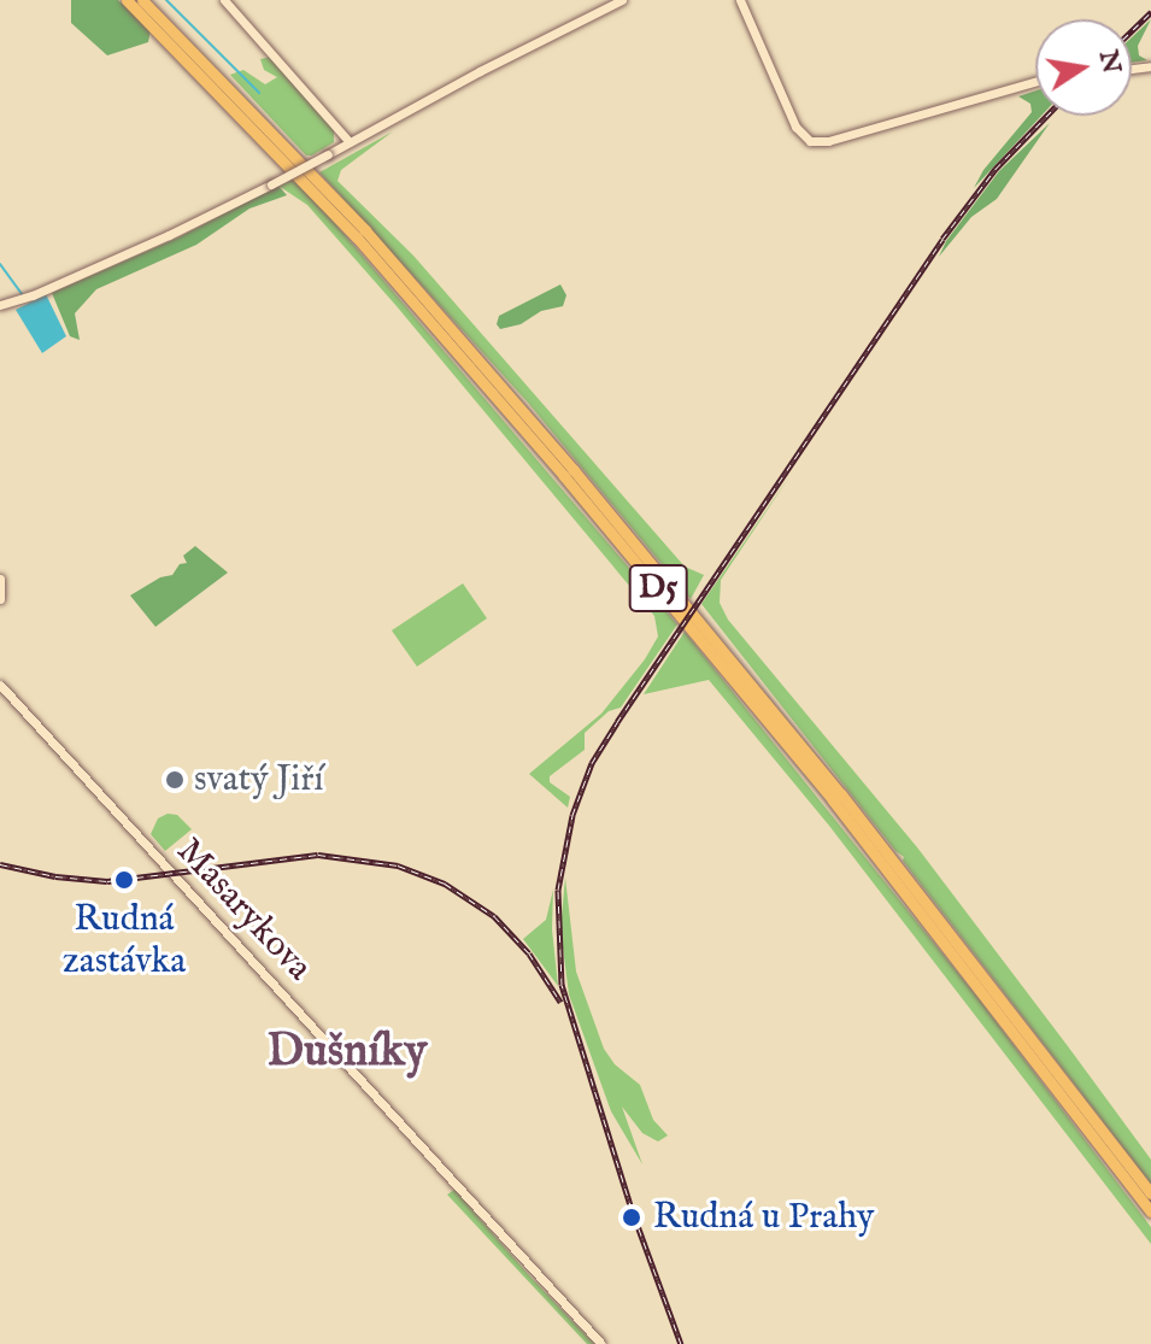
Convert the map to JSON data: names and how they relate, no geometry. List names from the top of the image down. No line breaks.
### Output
{"streets":{"highway":["D5"],"street":["Masarykova"]},"districts":["Dušníky"],"places":["svatý Jiří","Rudná zastávka","Rudná u Prahy"],"north":"right"}
